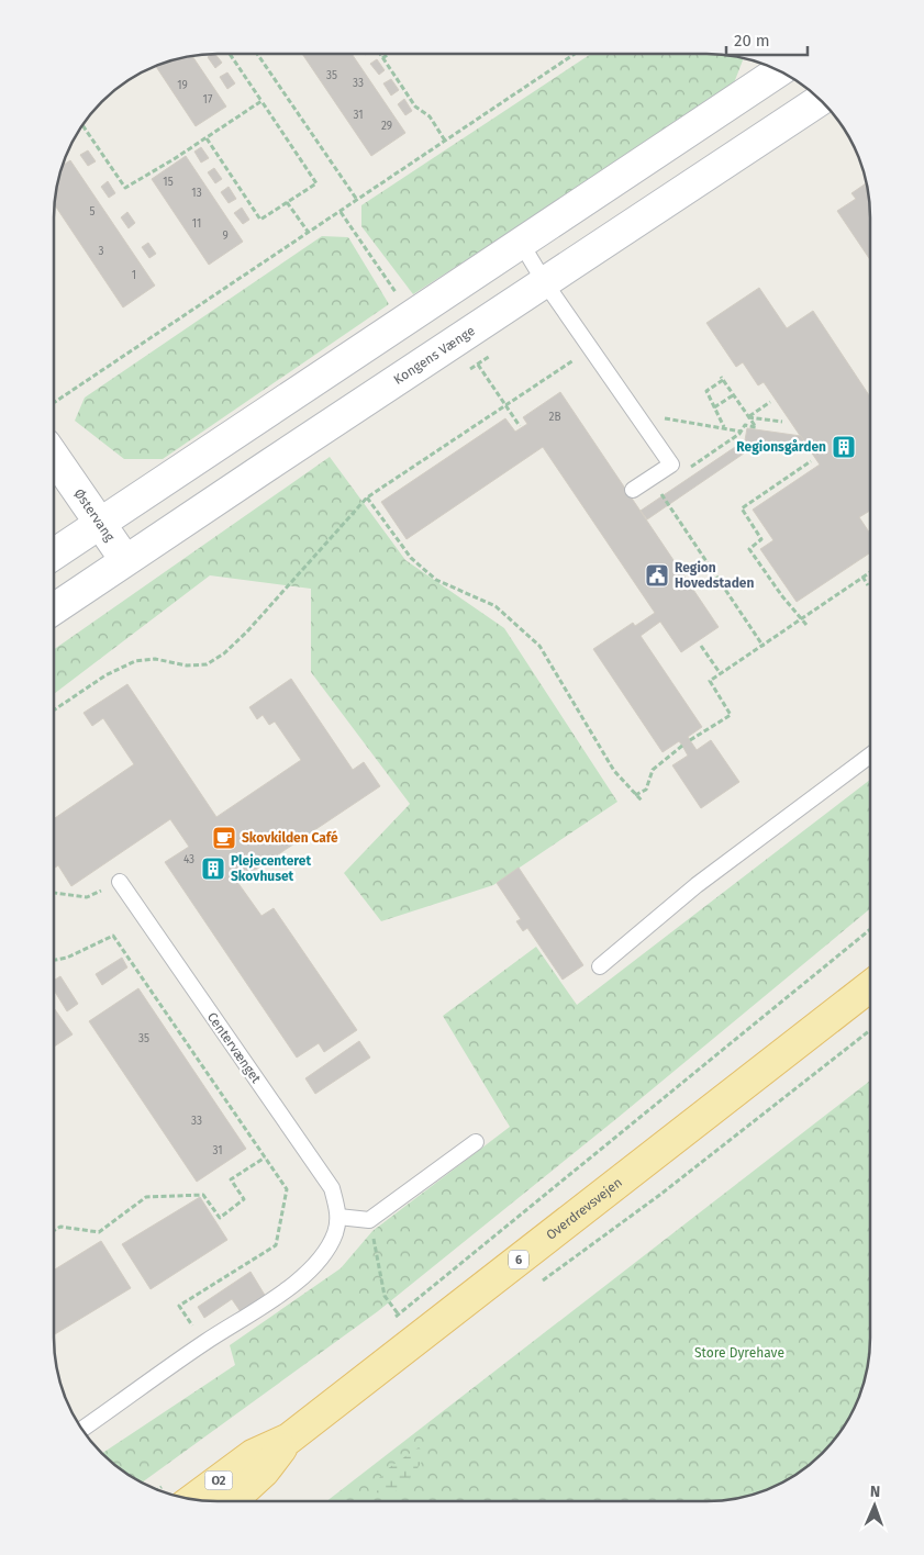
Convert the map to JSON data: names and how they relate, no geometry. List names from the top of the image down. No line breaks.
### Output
{"streets":{"main road":["Overdrevsvejen","6","O2"],"street":["Kongens Vænge","Østervang"],"lane":["Centervænget"]},"crossings":[["Kongens Vænge","Østervang"]],"parks":["Store Dyrehave"],"places":{"building":["Regionsgården","Plejecenteret Skovhuset"],"public building":["Region Hovedstaden"],"cafe":["Skovkilden Café"]},"house_numbers":["35","33","19","17","31","29","15","13","5","11","9","3","1","2B","43","35","33","31"],"scale_bar":"20 m","north":"top"}
